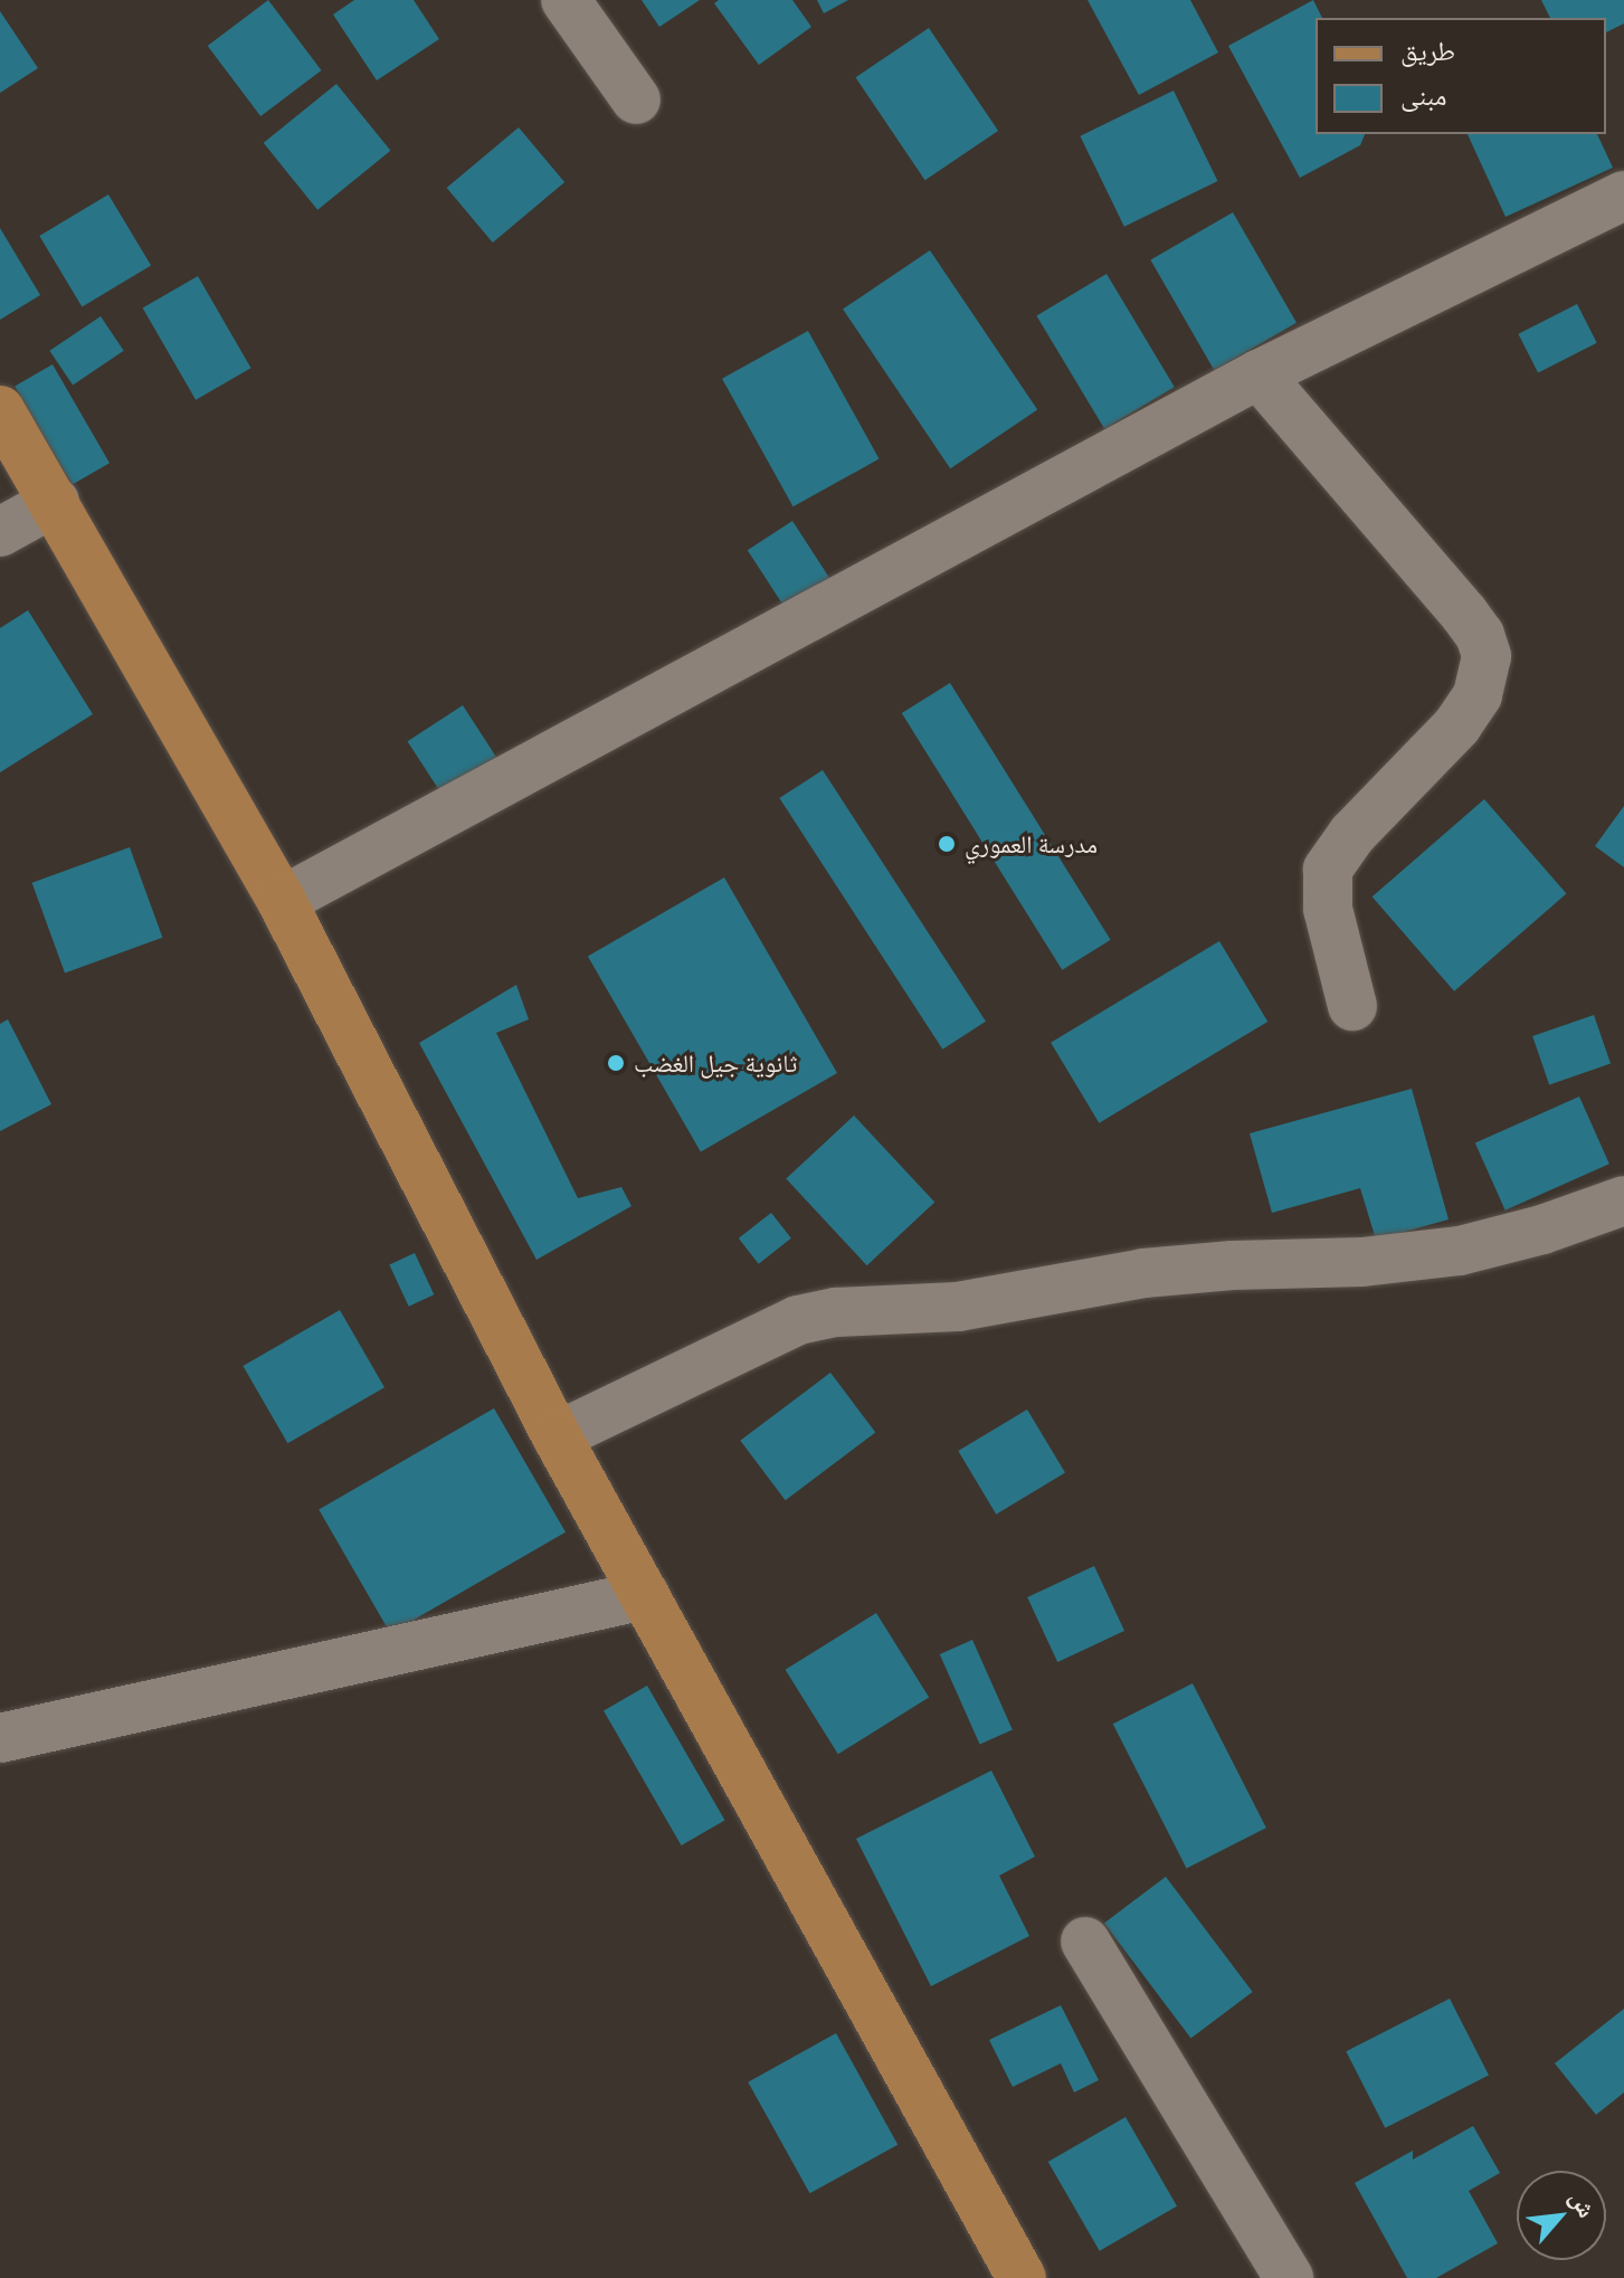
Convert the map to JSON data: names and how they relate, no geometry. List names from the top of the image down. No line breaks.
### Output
{"places":["مدرسة العموري","ثانوية جيل الغضب"],"legend":["طريق","مبنى"],"north":"top right"}
